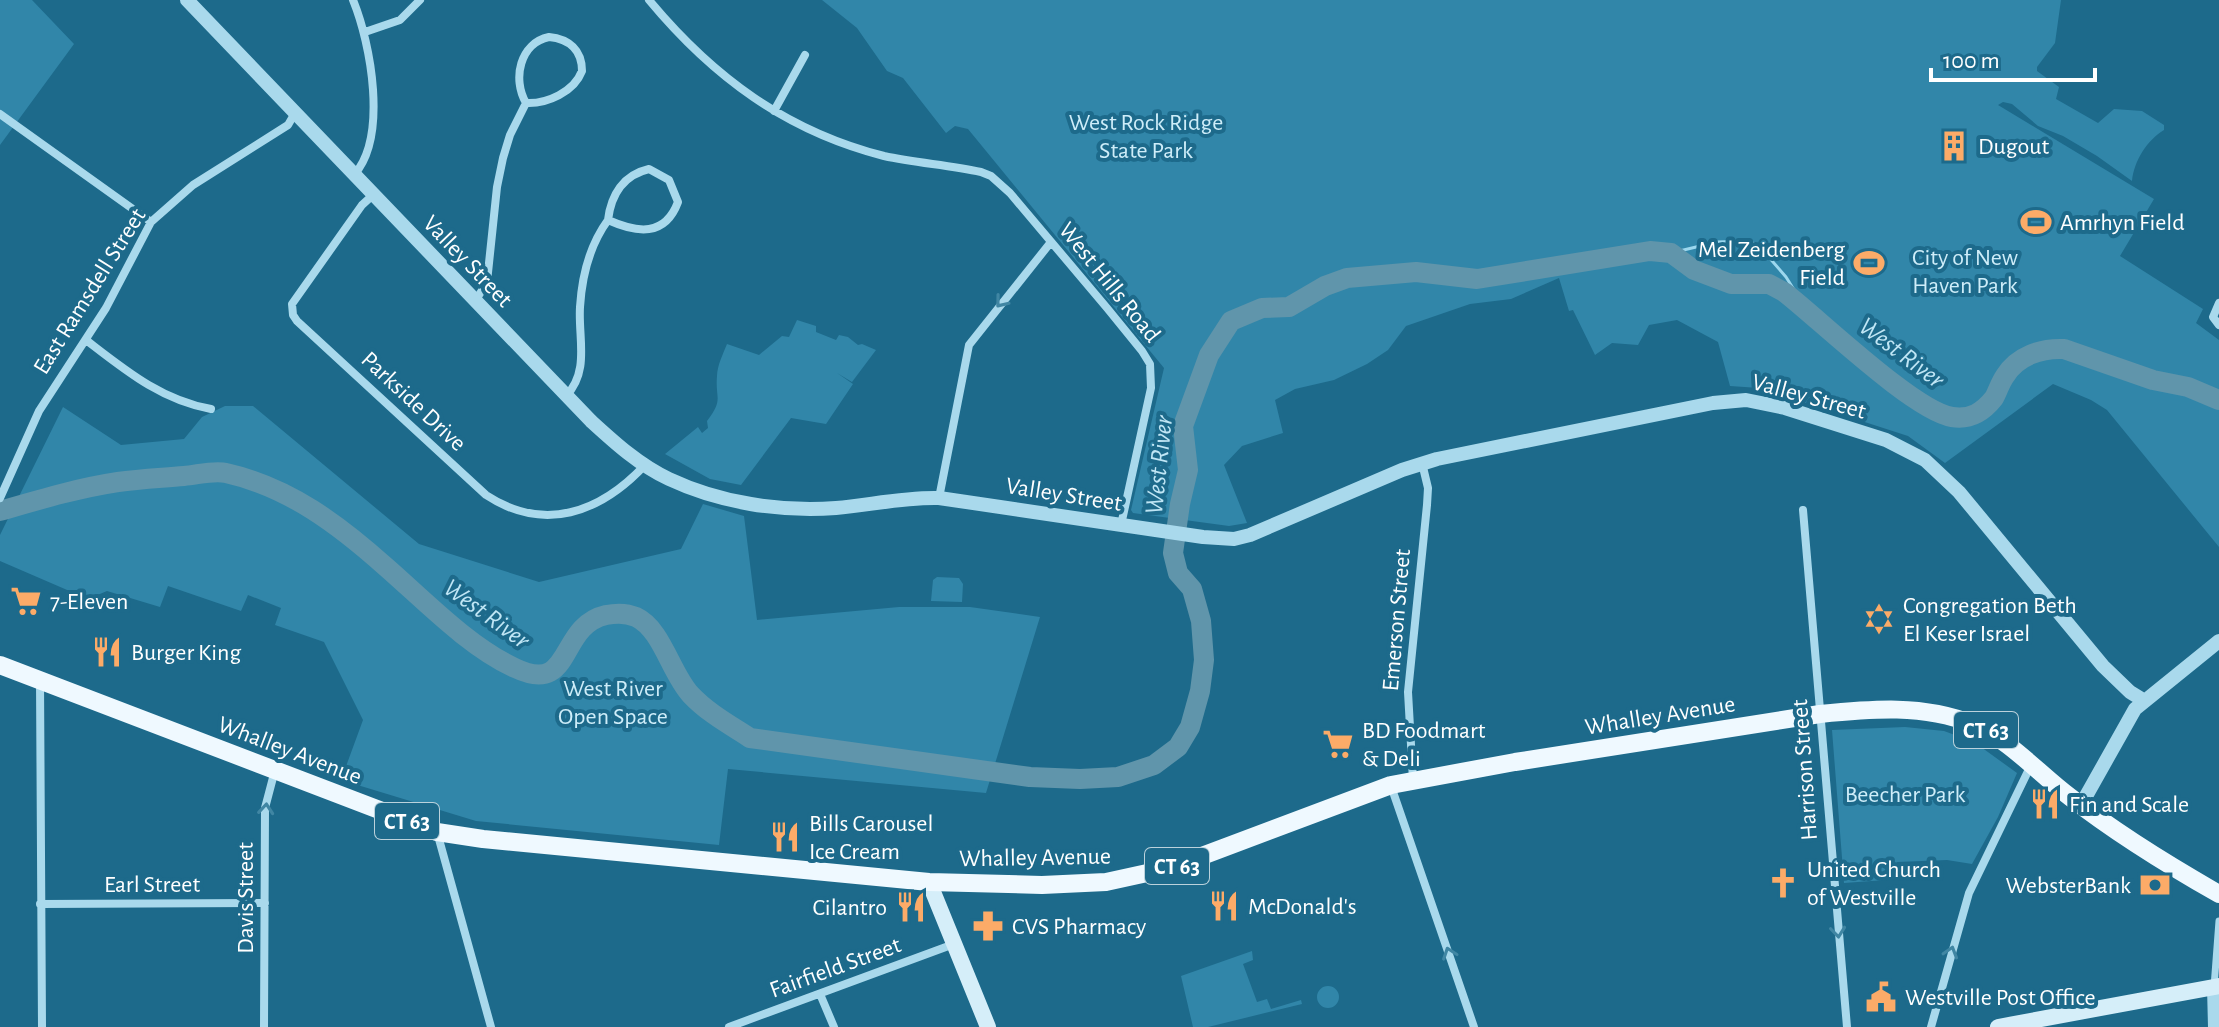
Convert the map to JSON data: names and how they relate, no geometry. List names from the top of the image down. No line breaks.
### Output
{"streets":{"main road":["Whalley Avenue","CT 63"],"street":["Valley Street","West Hills Road","East Ramsdell Street","Parkside Drive","Emerson Street","Harrison Street","Earl Street","Davis Street","Fairfield Street"]},"crossings":[["Valley Street","West Hills Road"],["Valley Street","East Ramsdell Street"],["Valley Street","Parkside Drive"],["Valley Street","Emerson Street"],["Emerson Street","Whalley Avenue"],["Whalley Avenue","Harrison Street"],["Whalley Avenue","Davis Street"],["Earl Street","Davis Street"]],"one_way":["Harrison Street","Davis Street"],"water":["West River"],"parks":["West Rock Ridge State Park","City of New Haven Park","West River Open Space","Beecher Park"],"places":{"building":["Dugout"],"sports":["Amrhyn Field","Mel Zeidenberg Field"],"supermarket":["7-Eleven","BD Foodmart & Deli"],"synagogue":["Congregation Beth El Keser Israel"],"restaurant":["Burger King","Fin and Scale","Bills Carousel Ice Cream","McDonald's","Cilantro"],"church":["United Church of Westville"],"bank":["WebsterBank"],"pharmacy":["CVS Pharmacy"],"public building":["Westville Post Office"]},"scale_bar":"100 m"}
